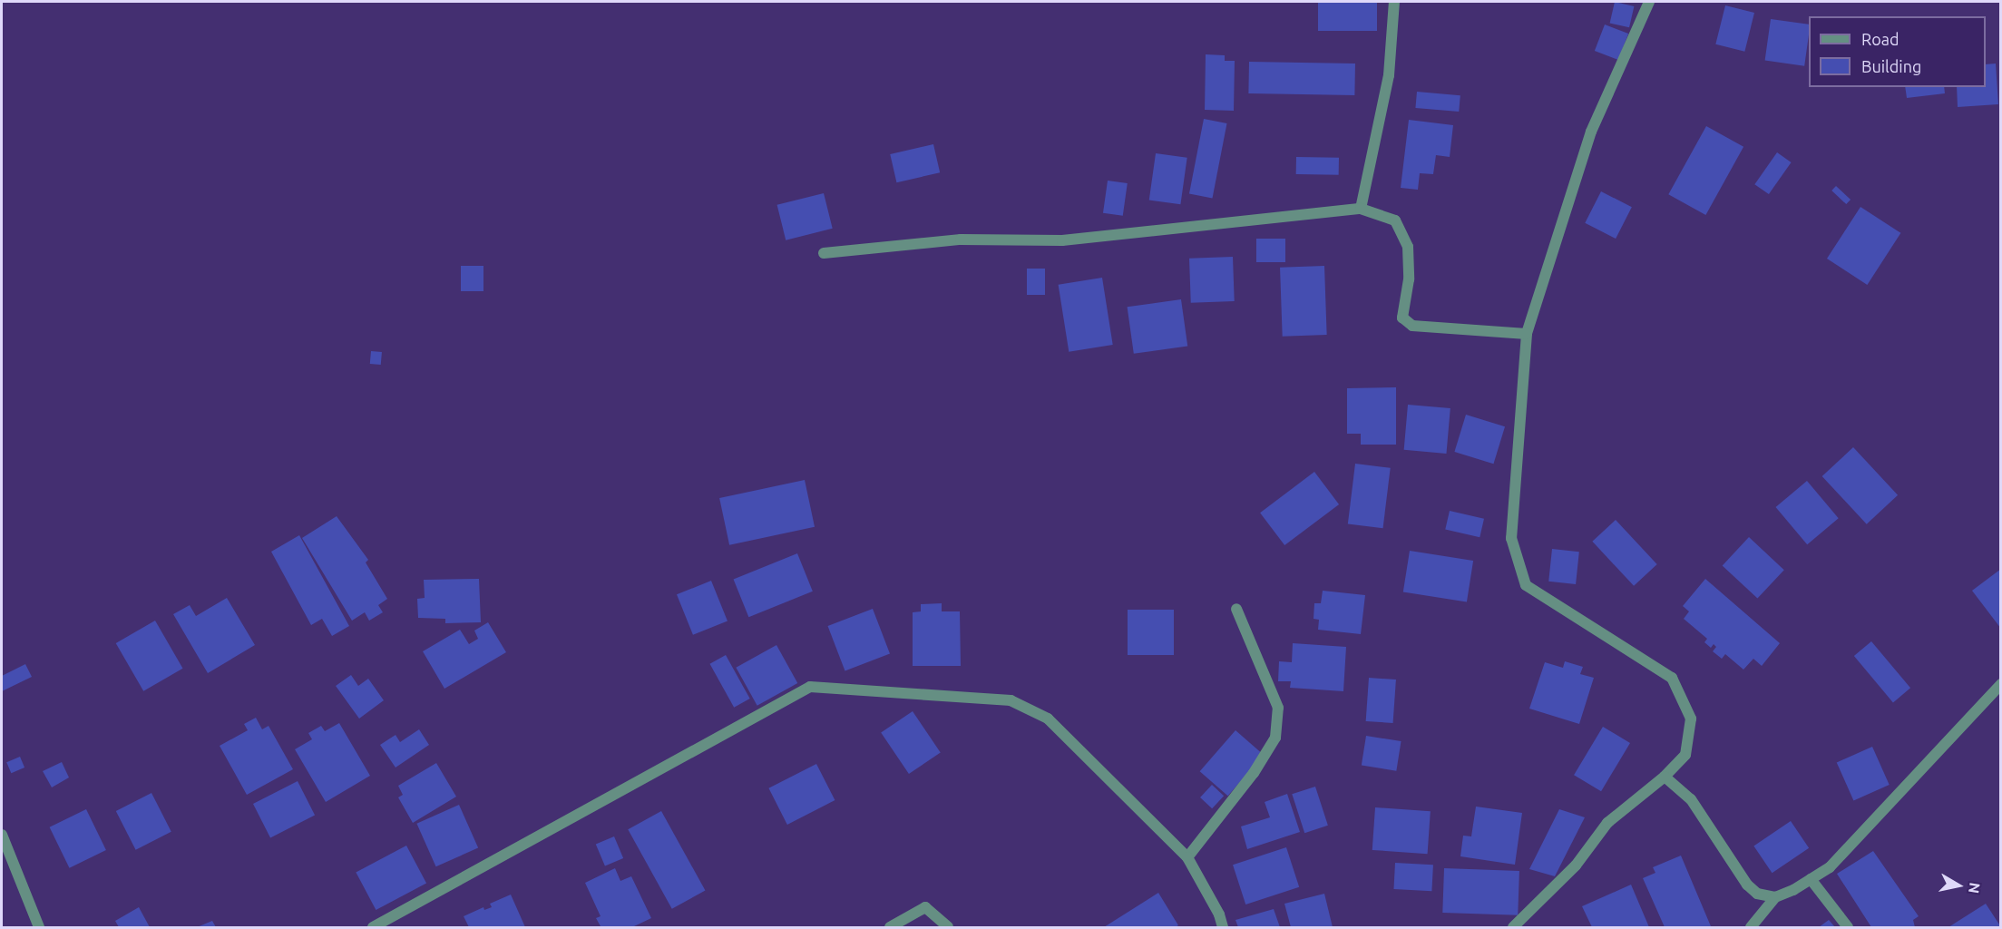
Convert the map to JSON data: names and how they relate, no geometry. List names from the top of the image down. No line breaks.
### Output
{"legend":["Road","Building"],"north":"right"}
